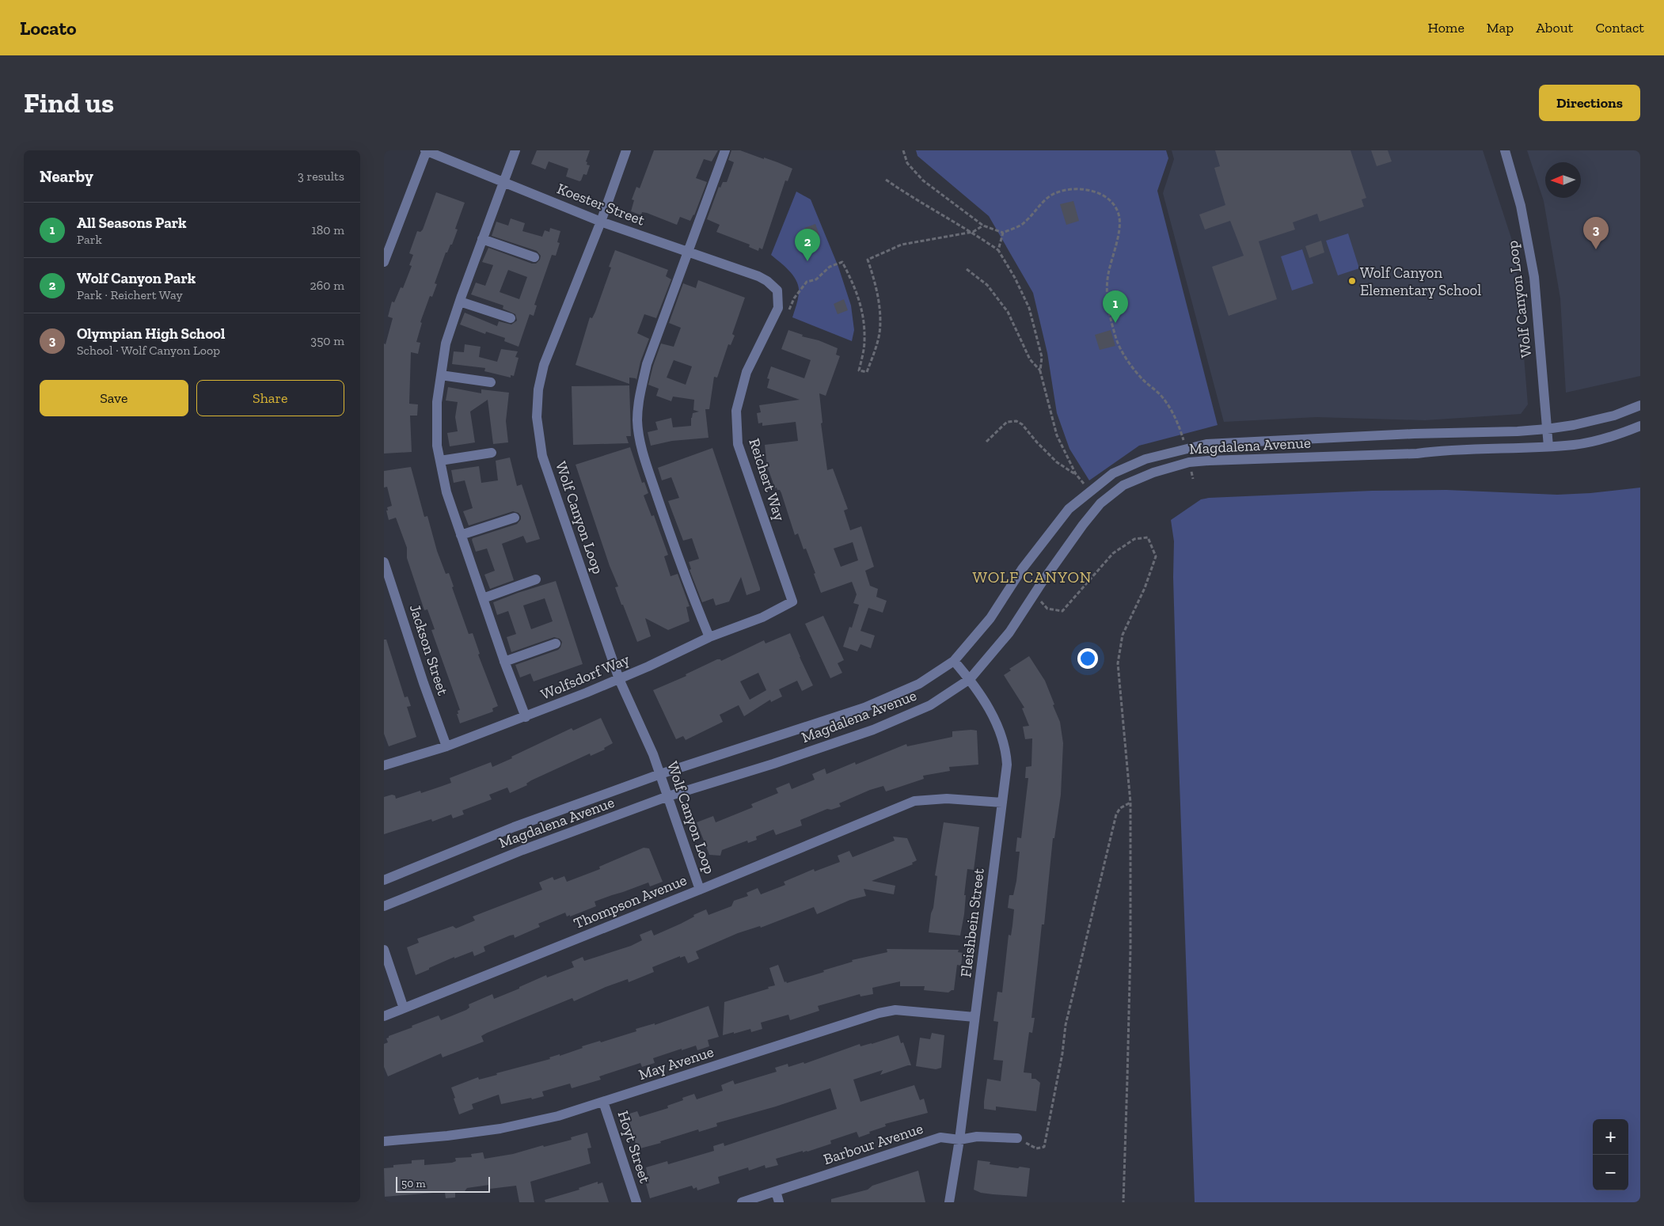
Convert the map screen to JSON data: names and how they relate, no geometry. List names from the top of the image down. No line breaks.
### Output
{"streets":{"street":["Koester Street","Wolf Canyon Loop","Magdalena Avenue","Reichert Way","Jackson Street","Wolfsdorf Way","Thompson Avenue","Fleishbein Street","May Avenue","Barbour Avenue","Hoyt Street"]},"crossings":[["Koester Street","Wolf Canyon Loop"],["Koester Street","Reichert Way"],["Wolf Canyon Loop","Magdalena Avenue"],["Wolf Canyon Loop","Wolfsdorf Way"],["Wolf Canyon Loop","Thompson Avenue"],["Magdalena Avenue","Fleishbein Street"],["Reichert Way","Wolfsdorf Way"],["Jackson Street","Wolfsdorf Way"],["Thompson Avenue","Fleishbein Street"],["Fleishbein Street","May Avenue"],["Fleishbein Street","Barbour Avenue"],["May Avenue","Hoyt Street"]],"districts":["WOLF CANYON"],"places":["Wolf Canyon Elementary School"],"scale_bar":"50 m","north":"left","page":{"header":"Locato","nav":["Home","Map","About","Contact"],"buttons":["Directions",["Save","Share"]],"title":"Find us","heading":["Nearby","3 results"],"list":[{"mark":"1","name":"All Seasons Park","note":"Park","value":"180 m"},{"mark":"2","name":"Wolf Canyon Park","note":"Park · Reichert Way","value":"260 m"},{"mark":"3","name":"Olympian High School","note":"School · Wolf Canyon Loop","value":"350 m"}],"pins":["3","2","1"],"map_buttons":["+","−"],"scale":"50 m"}}
